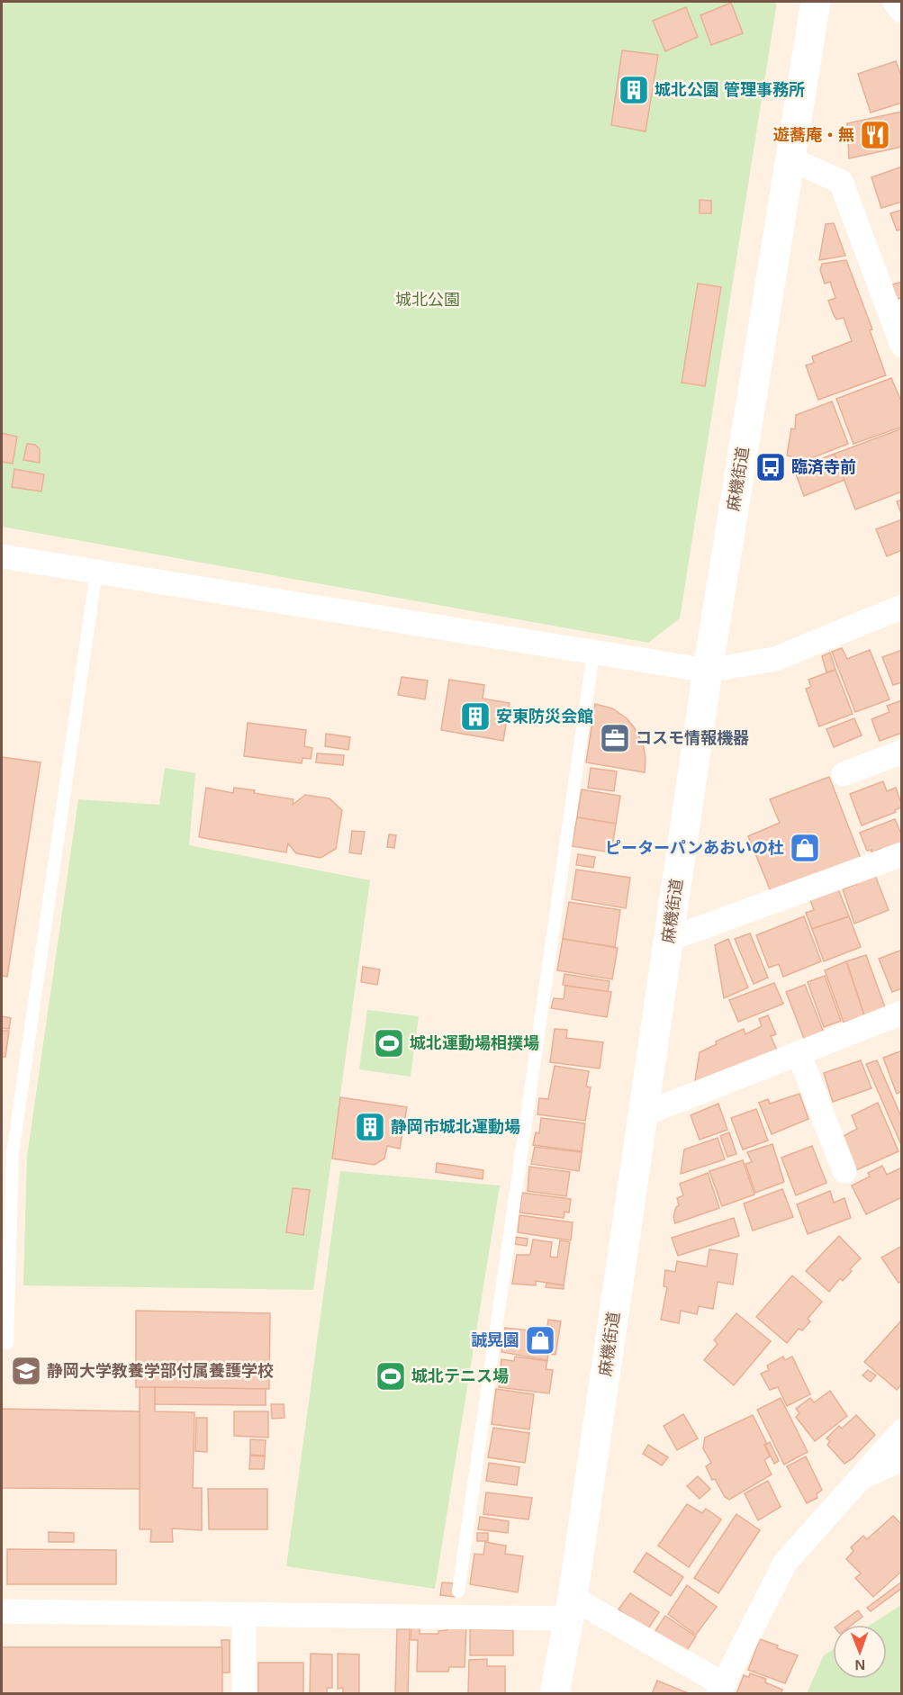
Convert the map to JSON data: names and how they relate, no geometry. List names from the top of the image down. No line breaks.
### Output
{"streets":{"street":["麻機街道"]},"parks":["城北公園"],"places":{"building":["城北公園 管理事務所","安東防災会館","静岡市城北運動場"],"restaurant":["遊蕎庵・無"],"bus stop":["臨済寺前"],"office":["コスモ情報機器"],"shop":["ピーターパンあおいの杜","誠晃園"],"sports":["城北運動場相撲場","城北テニス場"],"school or university":["静岡大学教養学部付属養護学校"]},"north":"bottom"}
